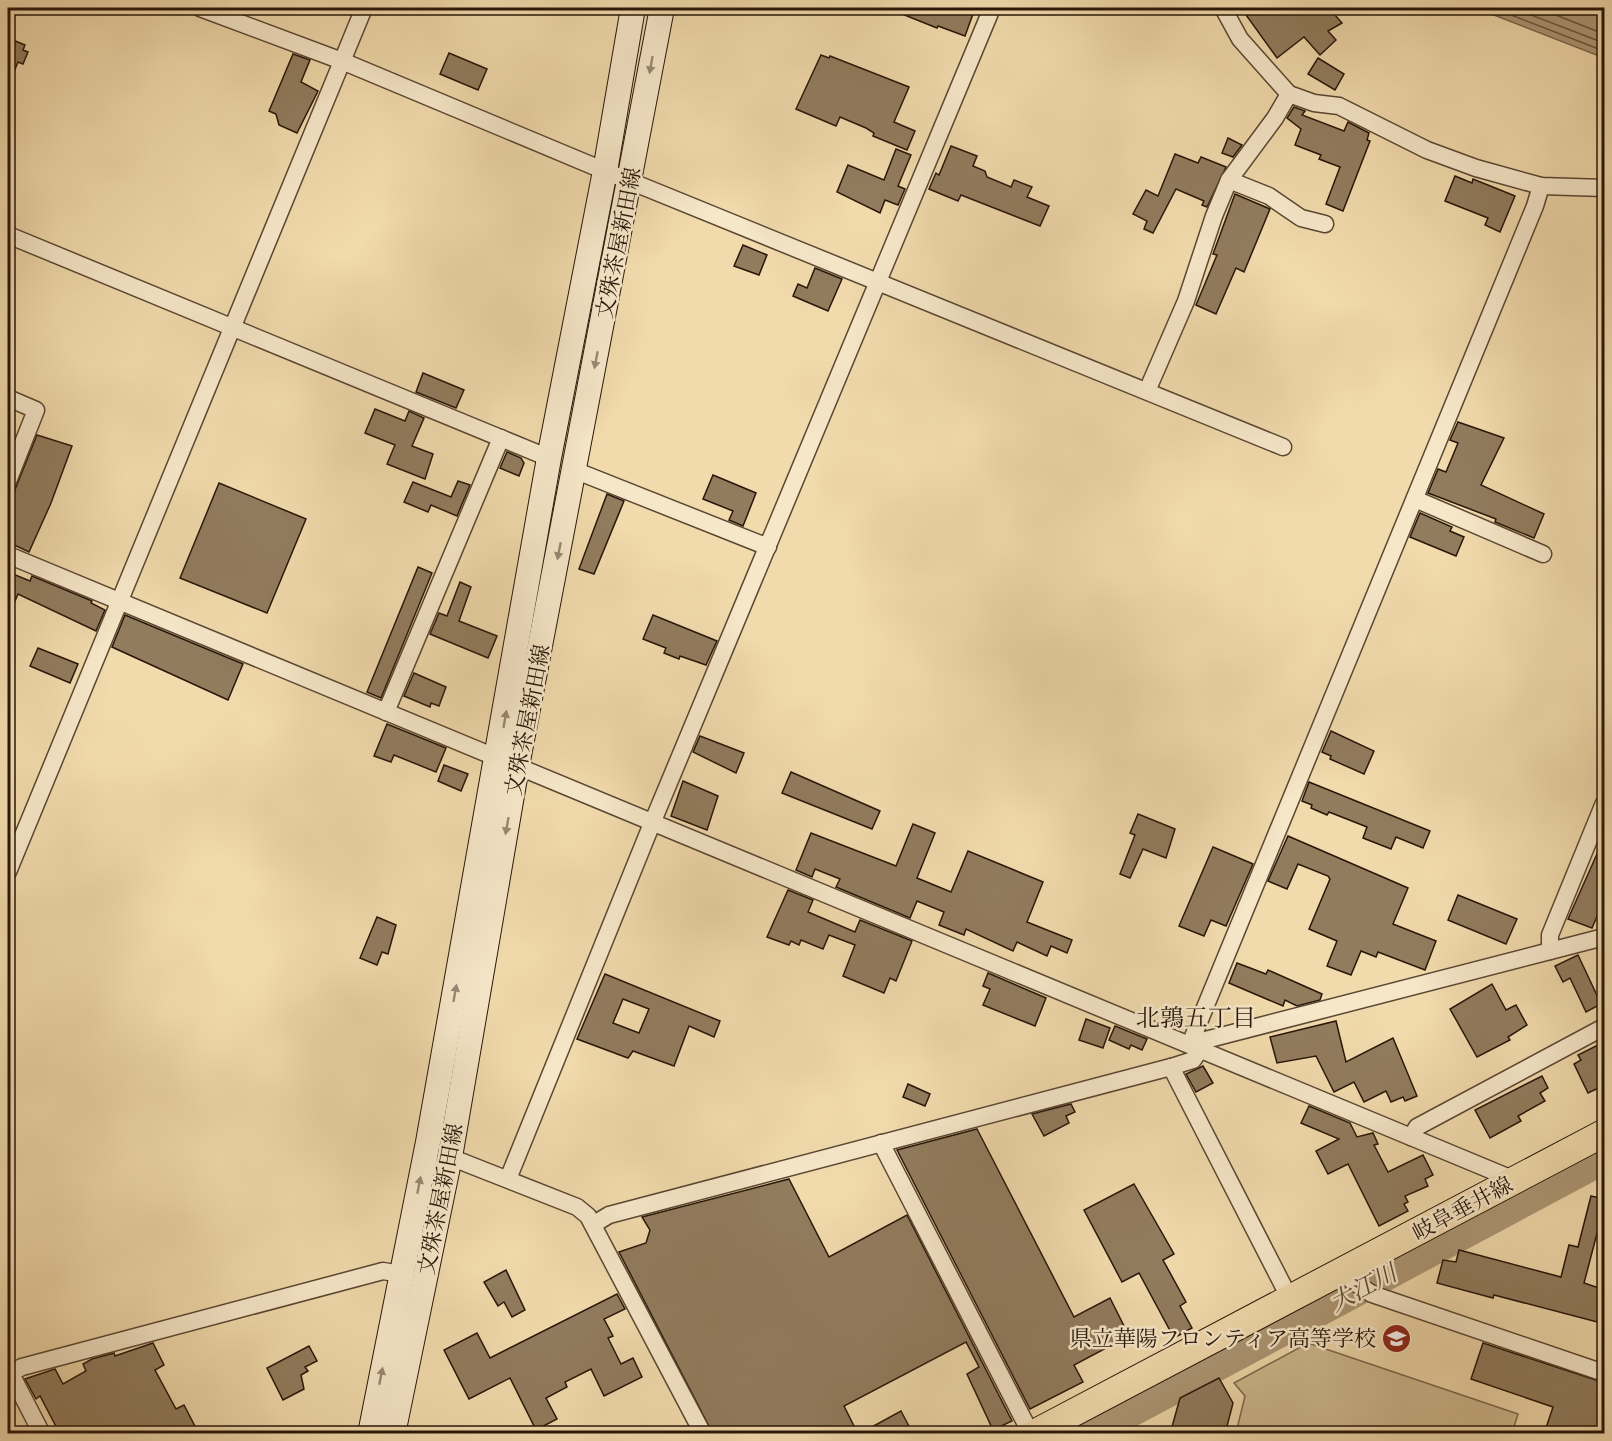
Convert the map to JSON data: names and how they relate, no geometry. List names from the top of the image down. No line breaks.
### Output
{"streets":{"main road":["文殊茶屋新田線","岐阜垂井線"]},"districts":["北鶉五丁目"],"water":["大江川"],"places":{"school or university":["県立華陽フロンティア高等学校"]}}
